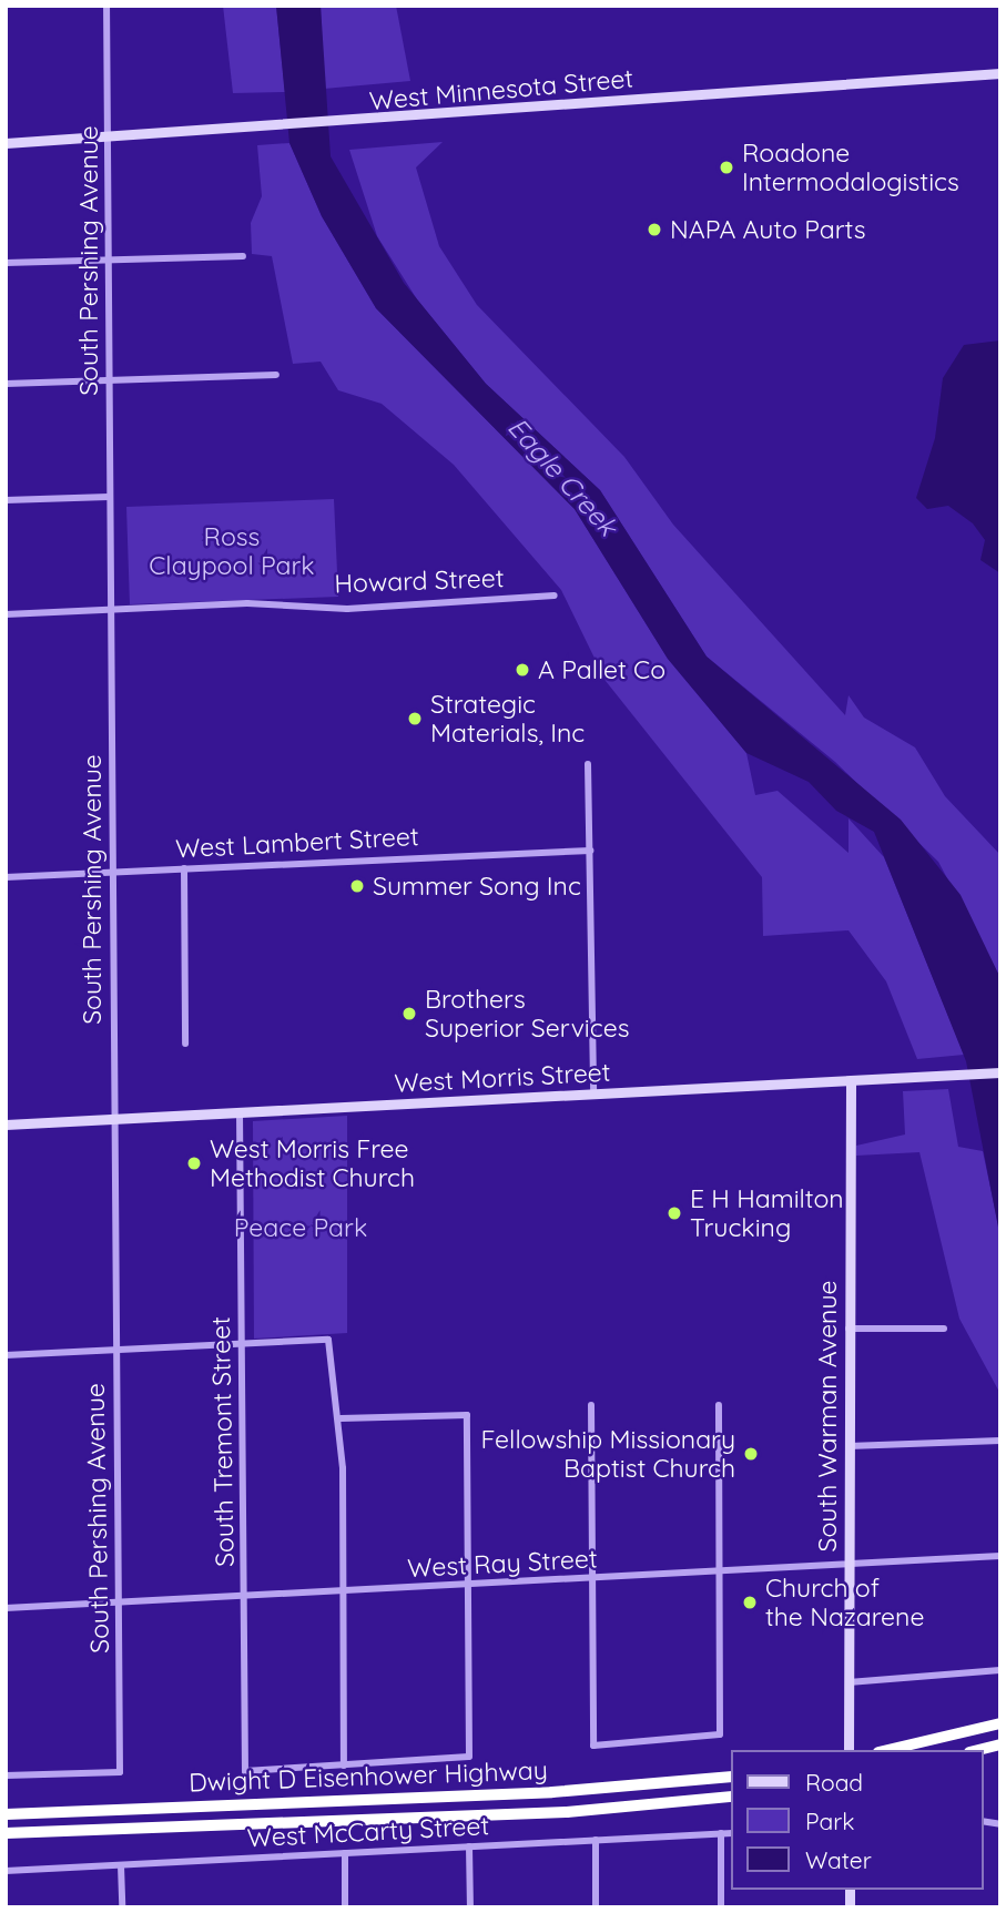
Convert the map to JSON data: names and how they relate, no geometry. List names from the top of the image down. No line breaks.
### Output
{"streets":{"highway":["Dwight D Eisenhower Highway"],"main road":["West Minnesota Street","West Morris Street","South Warman Avenue"],"street":["South Pershing Avenue","Howard Street","West Lambert Street","South Tremont Street","West Ray Street","West McCarty Street"]},"crossings":[["West Minnesota Street","South Pershing Avenue"],["South Pershing Avenue","Howard Street"],["South Pershing Avenue","West Lambert Street"],["South Pershing Avenue","West Morris Street"],["South Pershing Avenue","West Ray Street"],["West Morris Street","South Warman Avenue"],["West Morris Street","South Tremont Street"],["South Warman Avenue","West Ray Street"],["South Tremont Street","West Ray Street"]],"water":["Eagle Creek"],"parks":["Ross Claypool Park","Peace Park"],"places":["Roadone Intermodalogistics","NAPA Auto Parts","A Pallet Co","Strategic Materials, Inc","Summer Song Inc","Brothers Superior Services","West Morris Free Methodist Church","E H Hamilton Trucking","Fellowship Missionary Baptist Church","Church of the Nazarene"],"legend":["Road","Park","Water"]}
